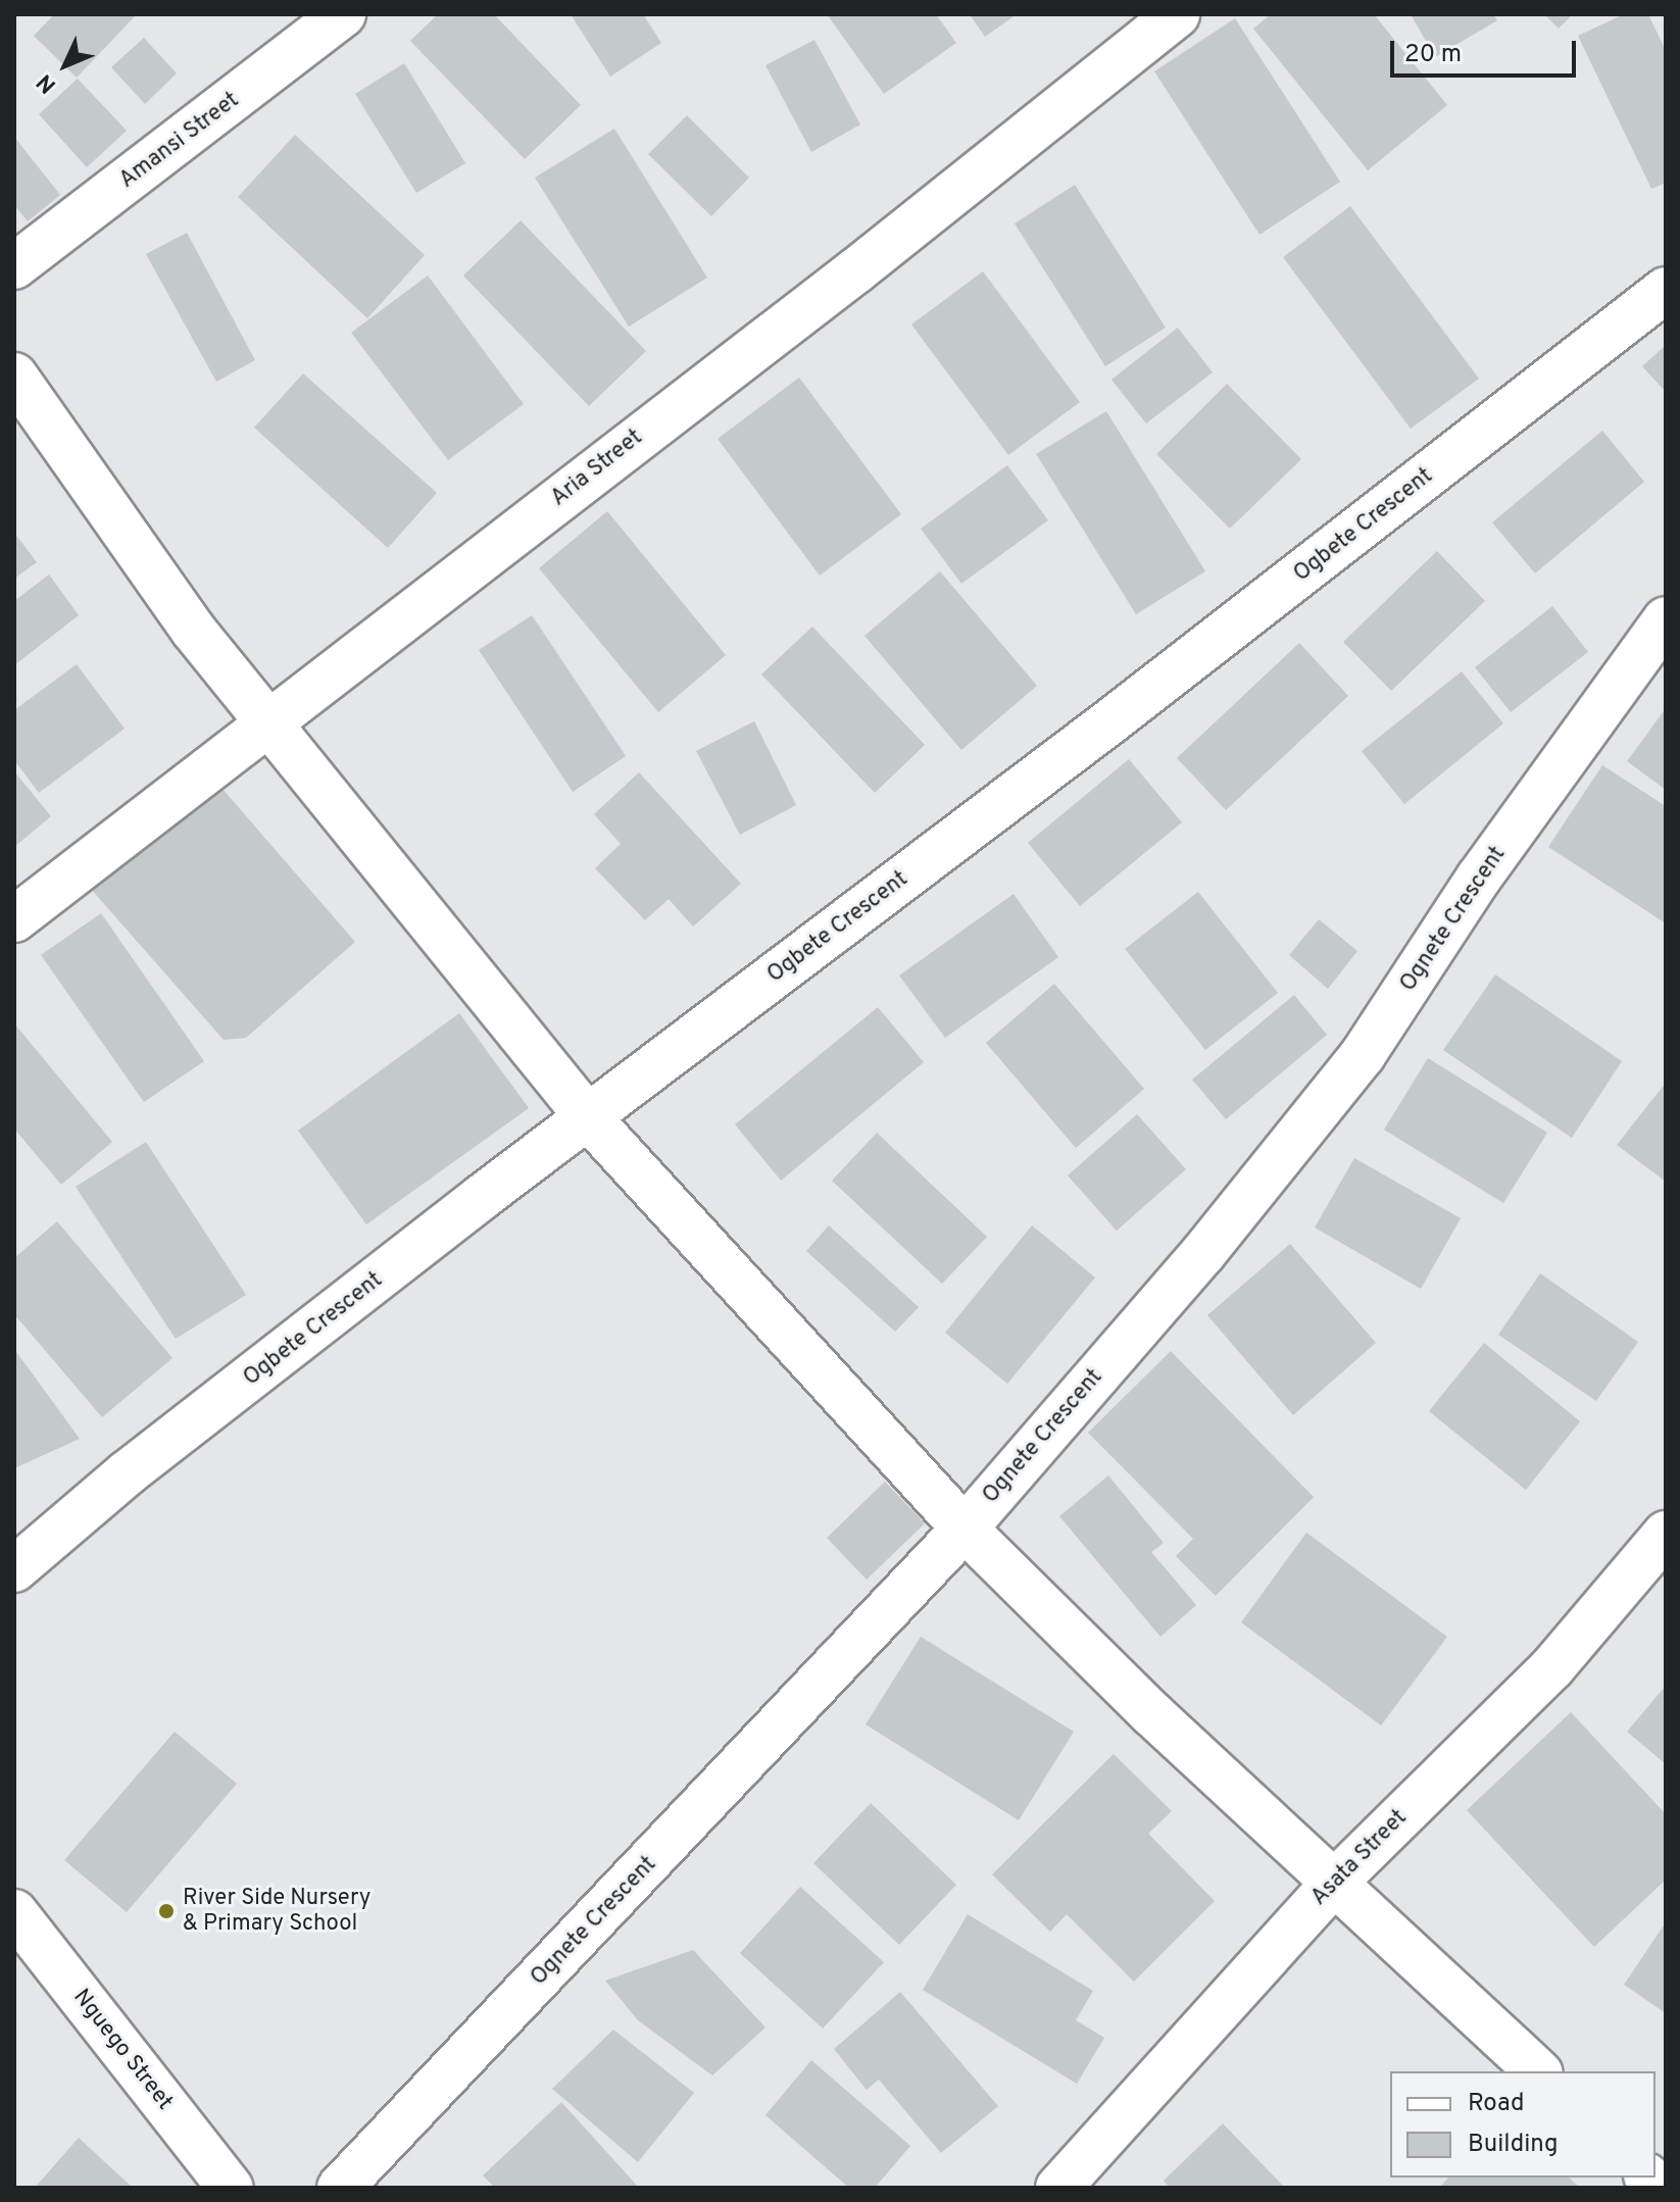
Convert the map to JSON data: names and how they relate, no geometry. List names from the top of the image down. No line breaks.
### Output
{"streets":{"street":["Amansi Street","Aria Street","Ogbete Crescent","Ognete Crescent","Asata Street","Nguego Street"]},"places":["River Side Nursery & Primary School"],"legend":["Road","Building"],"scale_bar":"20 m","north":"bottom left"}
